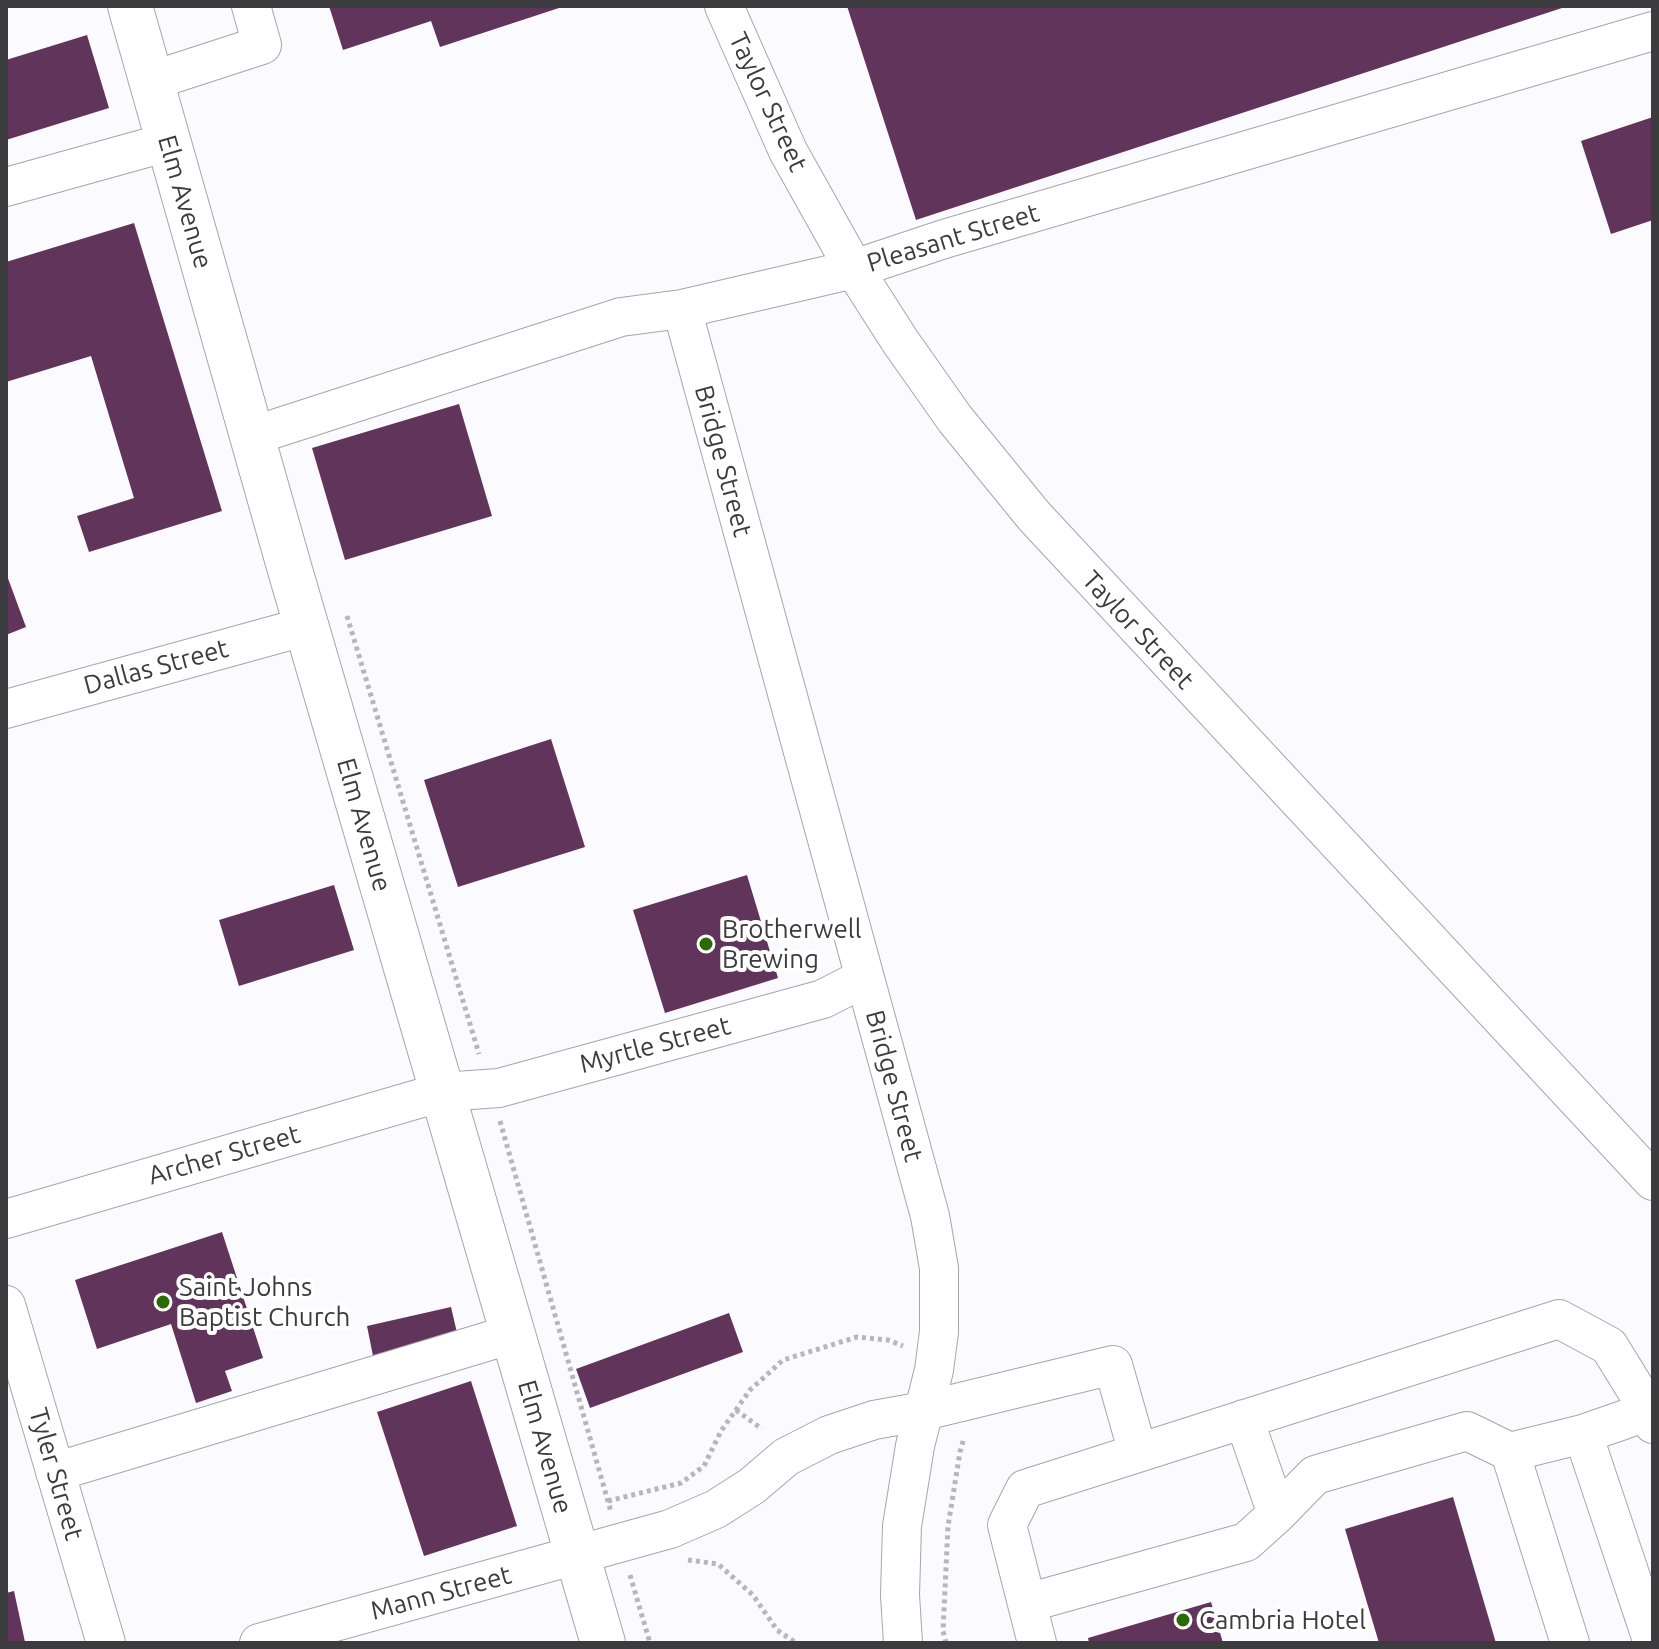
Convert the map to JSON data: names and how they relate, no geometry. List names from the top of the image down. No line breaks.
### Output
{"streets":{"main road":["Elm Avenue"],"street":["Taylor Street","Pleasant Street","Bridge Street","Dallas Street","Myrtle Street","Archer Street","Tyler Street","Mann Street"]},"crossings":[["Taylor Street","Pleasant Street"],["Elm Avenue","Pleasant Street"],["Elm Avenue","Dallas Street"],["Elm Avenue","Myrtle Street"],["Elm Avenue","Archer Street"],["Elm Avenue","Mann Street"],["Pleasant Street","Bridge Street"],["Bridge Street","Myrtle Street"],["Bridge Street","Mann Street"],["Myrtle Street","Archer Street"]],"places":["Brotherwell Brewing","Saint Johns Baptist Church","Cambria Hotel"]}
